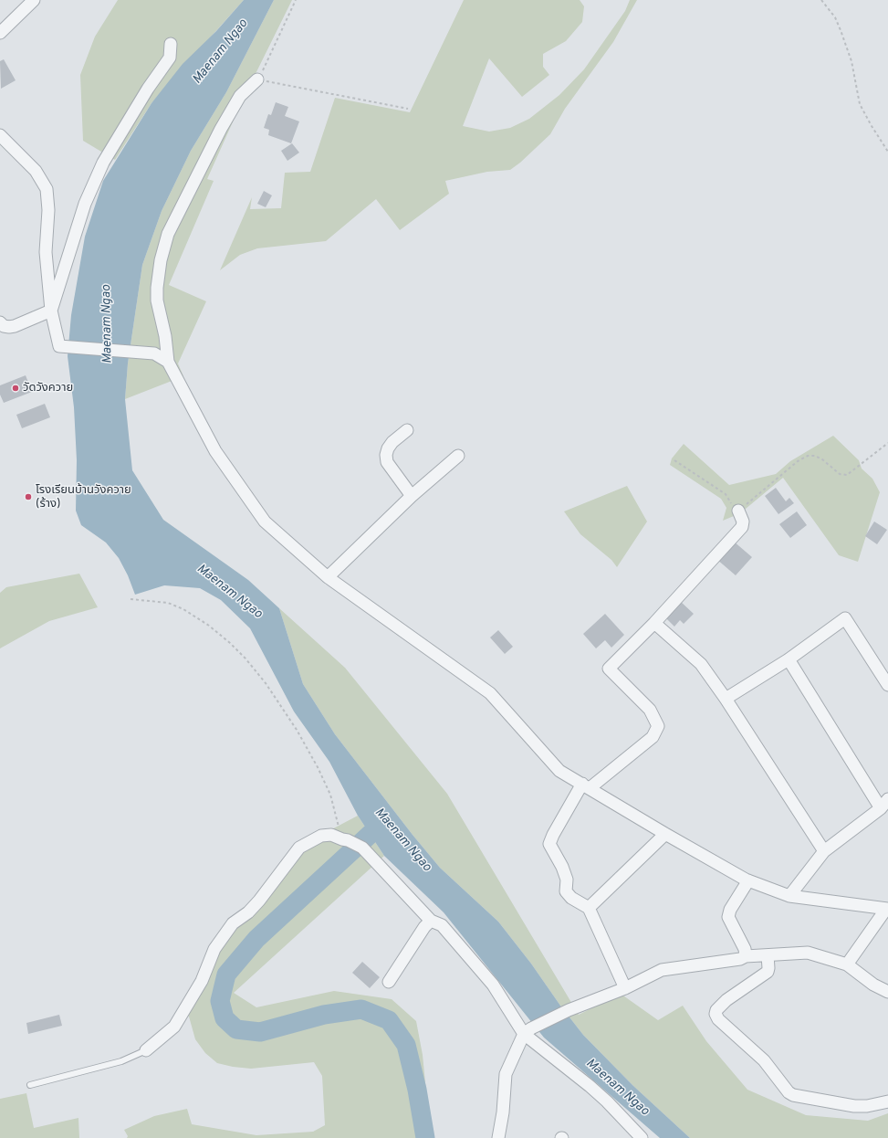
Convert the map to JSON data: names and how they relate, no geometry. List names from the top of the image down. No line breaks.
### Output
{"water":["Maenam Ngao"],"places":["วัดวังควาย","โรงเรียนบ้านวังควาย (ร้าง)"]}
